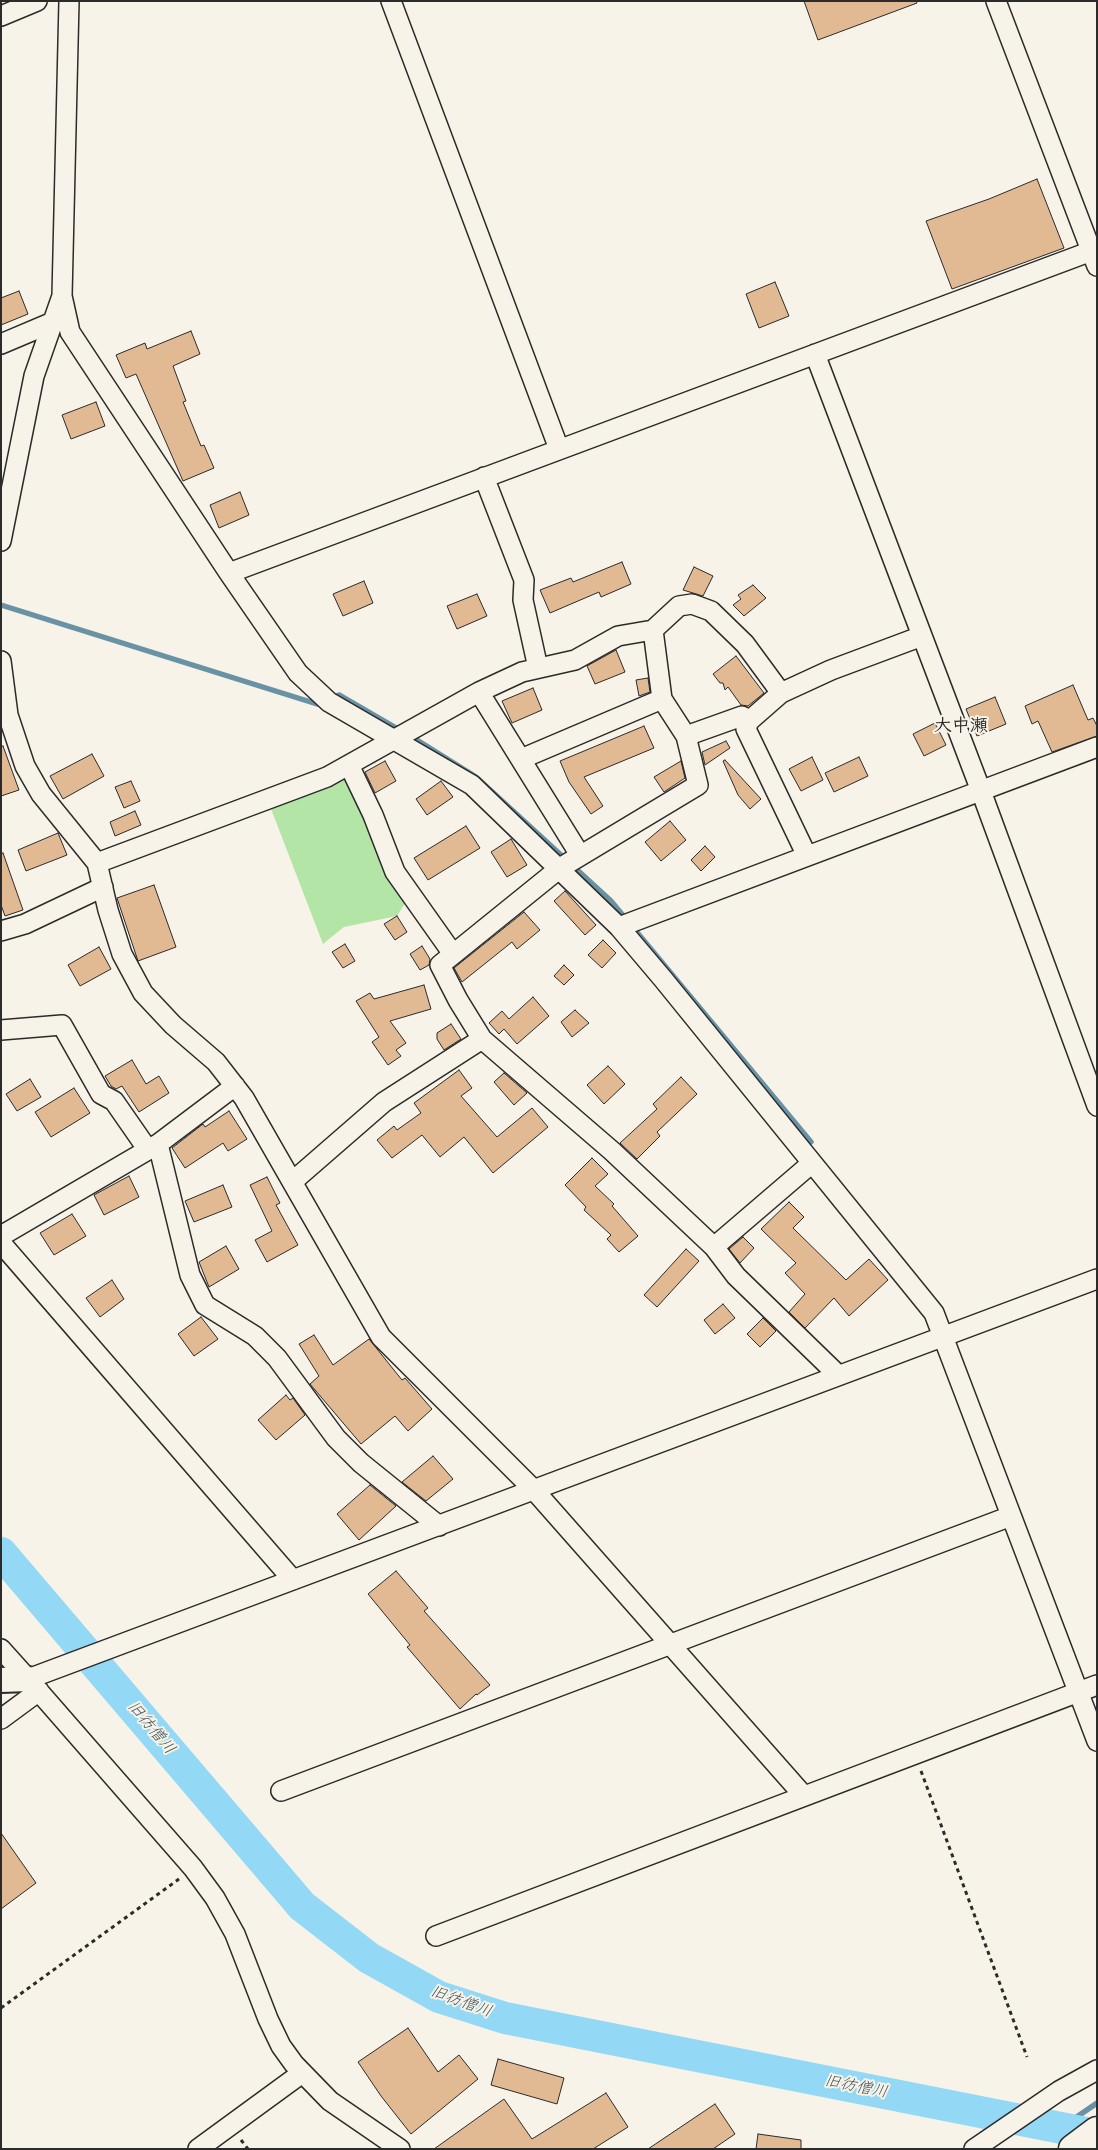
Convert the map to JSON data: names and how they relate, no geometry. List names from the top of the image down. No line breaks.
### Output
{"districts":["大中瀬"],"water":["旧彷僧川"]}
